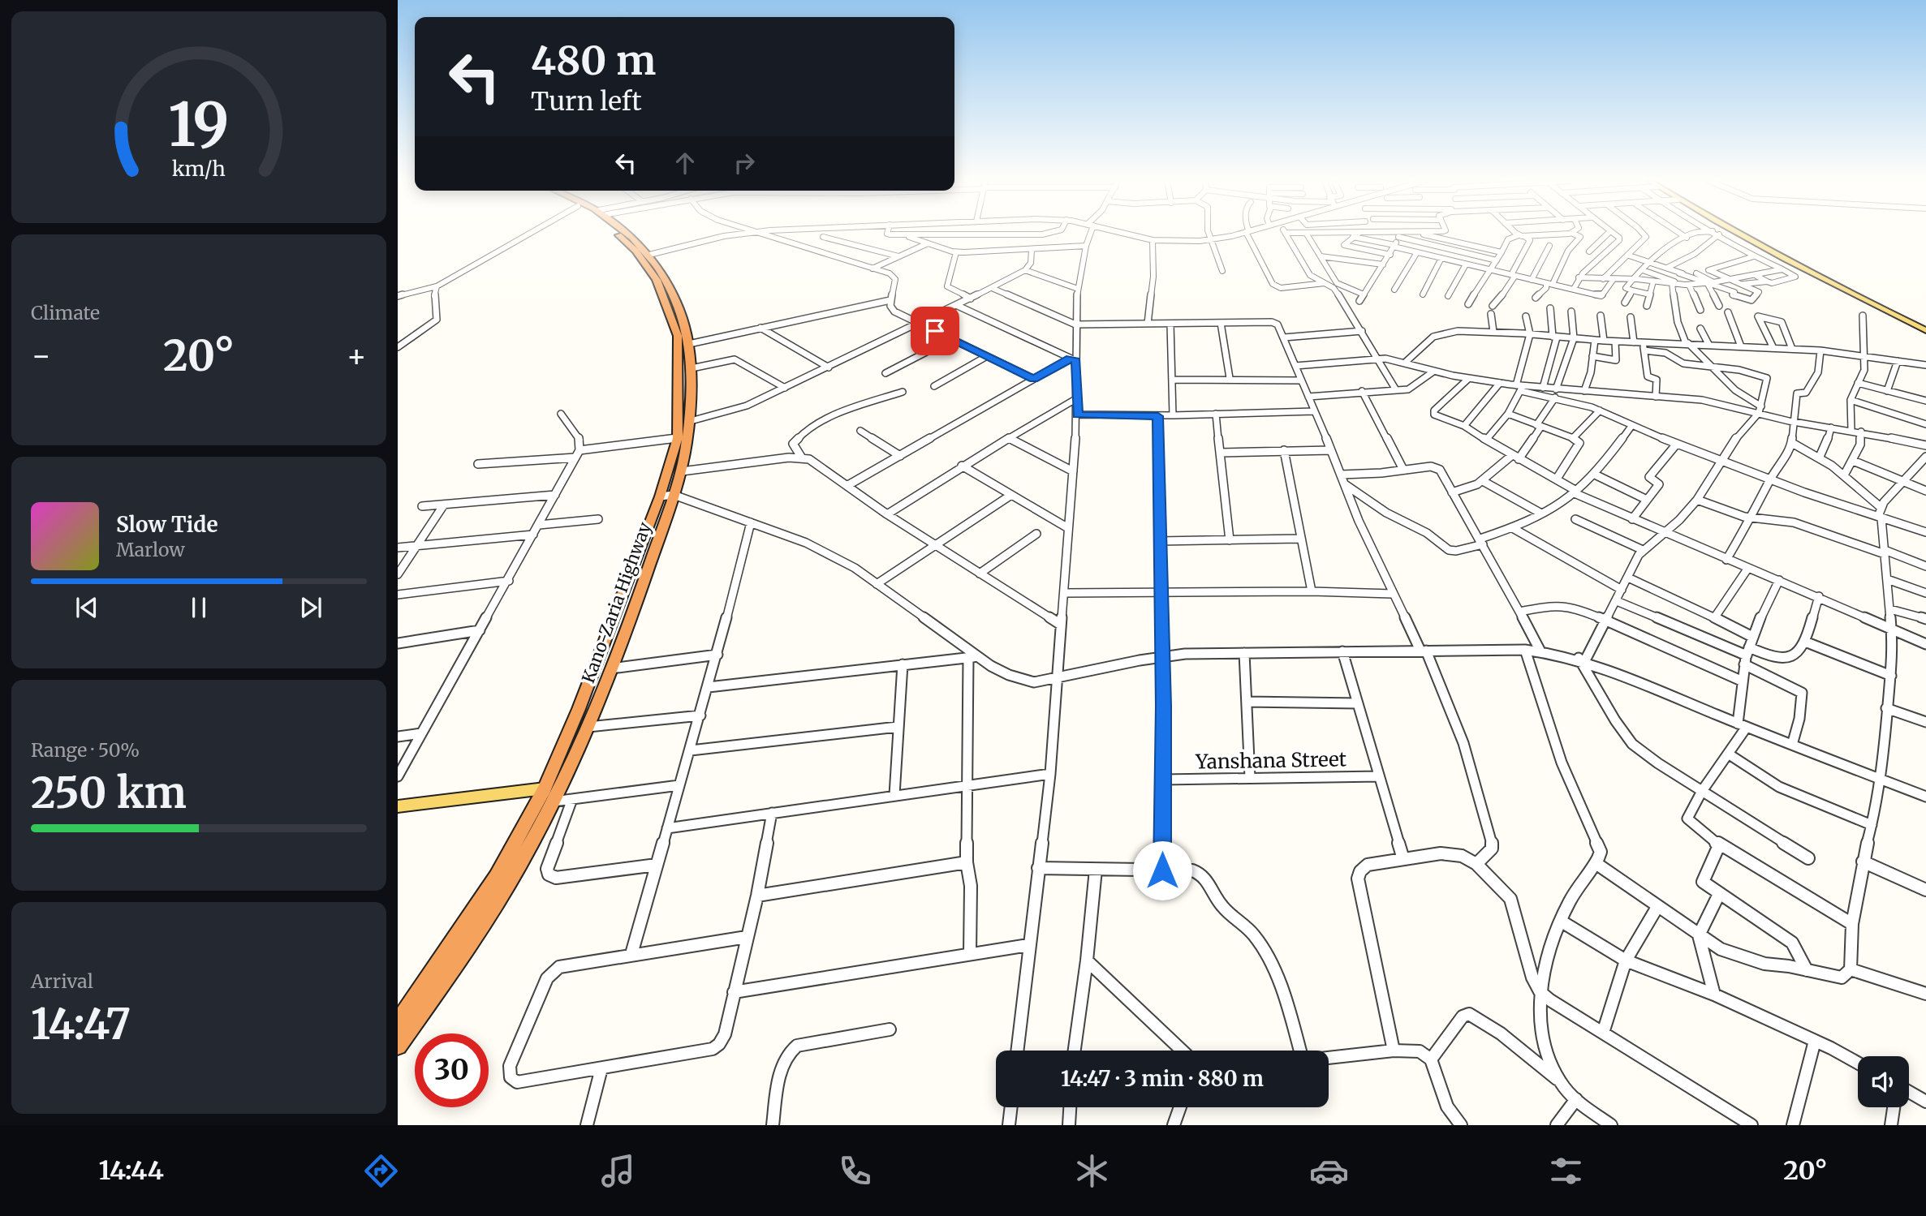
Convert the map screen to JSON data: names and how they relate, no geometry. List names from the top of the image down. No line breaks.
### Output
{"streets":{"highway":["Kano-Zaria Highway"],"street":["Yanshana Street"]},"page":{"turn":["480 m","Turn left"],"tile":["Climate",["Range · 50%","250 km"],["Arrival","14:47"]],"heat":["−","20°","+"],"song":["Slow Tide","Marlow"],"limit":"30","trip":"14:47 · 3 min · 880 m","tabs":["14:44","20°"],"gauge":["19","km/h"]}}
